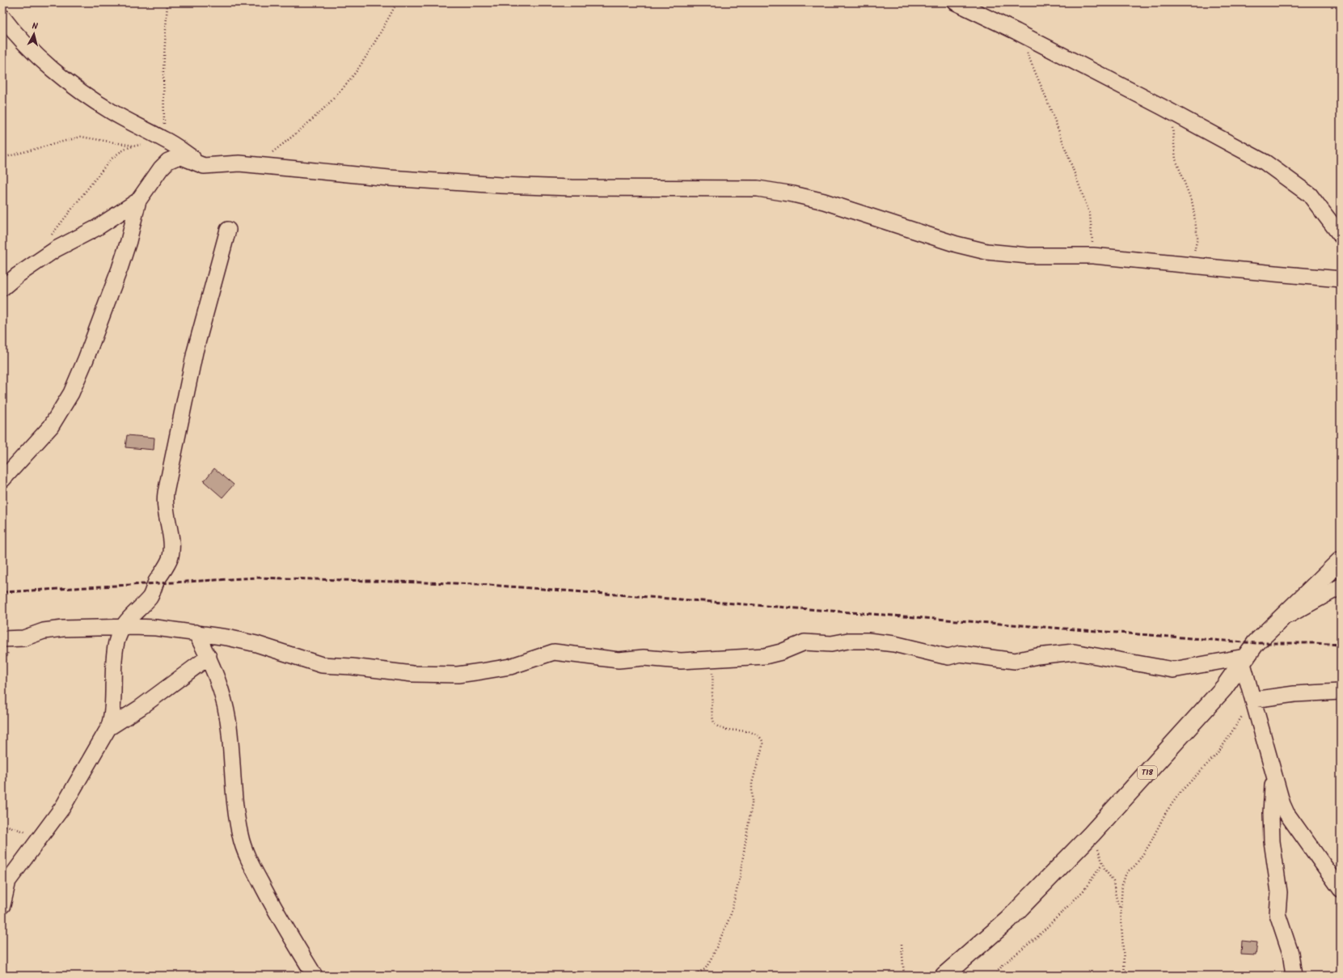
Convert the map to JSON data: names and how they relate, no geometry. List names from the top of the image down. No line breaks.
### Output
{"streets":{"highway":["T18"]},"north":"top"}
